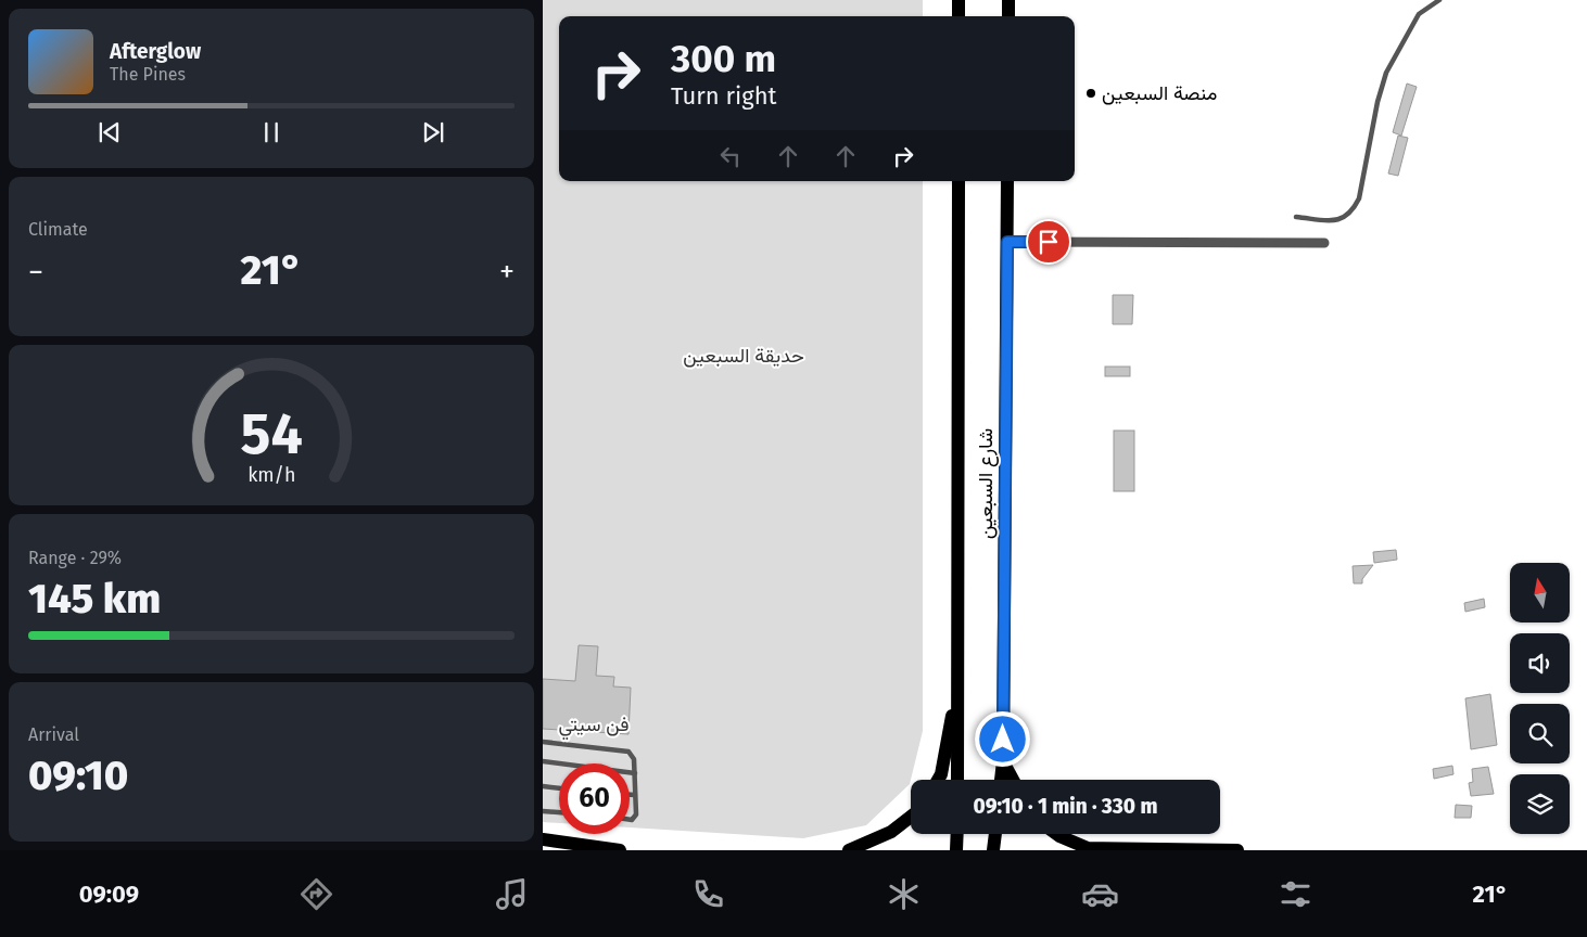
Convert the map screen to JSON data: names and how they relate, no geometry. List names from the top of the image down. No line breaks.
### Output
{"streets":{"main road":["شارع السبعين"]},"parks":["حديقة السبعين","فن سيتي"],"places":["منصة السبعين"],"north":"top","page":{"turn":["300 m","Turn right"],"song":["Afterglow","The Pines"],"tile":["Climate",["Range · 29%","145 km"],["Arrival","09:10"]],"heat":["−","21°","+"],"limit":"60","trip":"09:10 · 1 min · 330 m","tabs":["09:09","21°"],"gauge":["54","km/h"]}}
